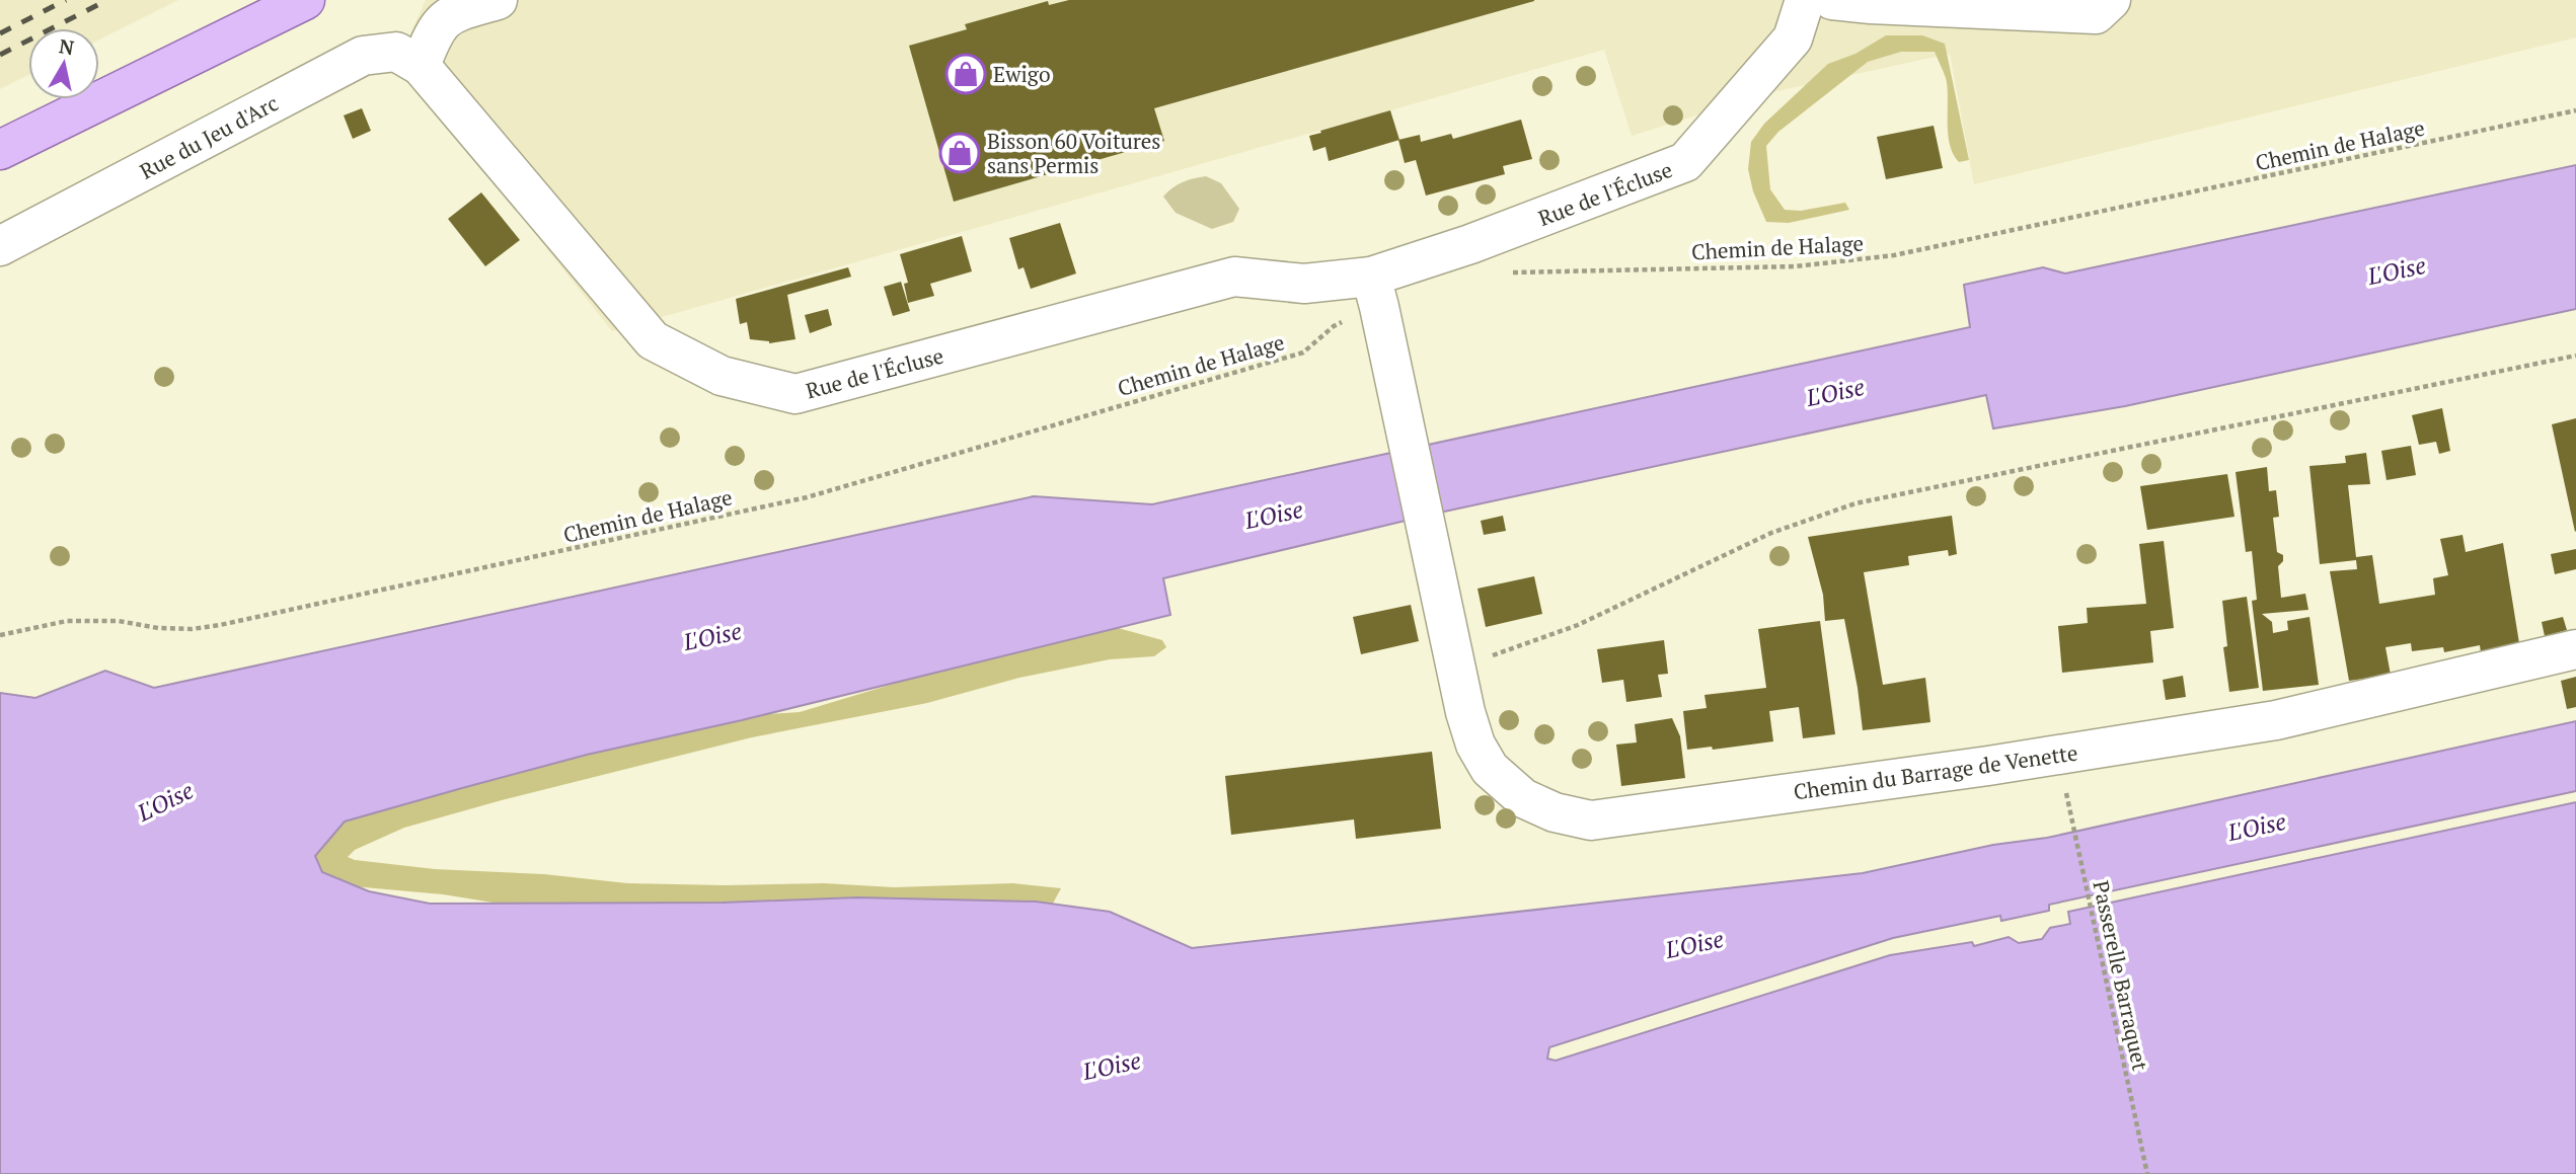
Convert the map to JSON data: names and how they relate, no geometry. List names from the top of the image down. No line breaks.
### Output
{"streets":{"street":["Rue du Jeu d'Arc","Rue de l'Écluse","Chemin du Barrage de Venette"],"path":["Chemin de Halage","Passerelle Barraquet"]},"crossings":[["Rue du Jeu d'Arc","Rue de l'Écluse"],["Chemin de Halage","Rue de l'Écluse"],["Chemin de Halage","Chemin du Barrage de Venette"],["Rue de l'Écluse","Chemin du Barrage de Venette"]],"water":["L'Oise"],"places":{"shop":["Ewigo","Bisson 60 Voitures sans Permis"]},"north":"top"}
